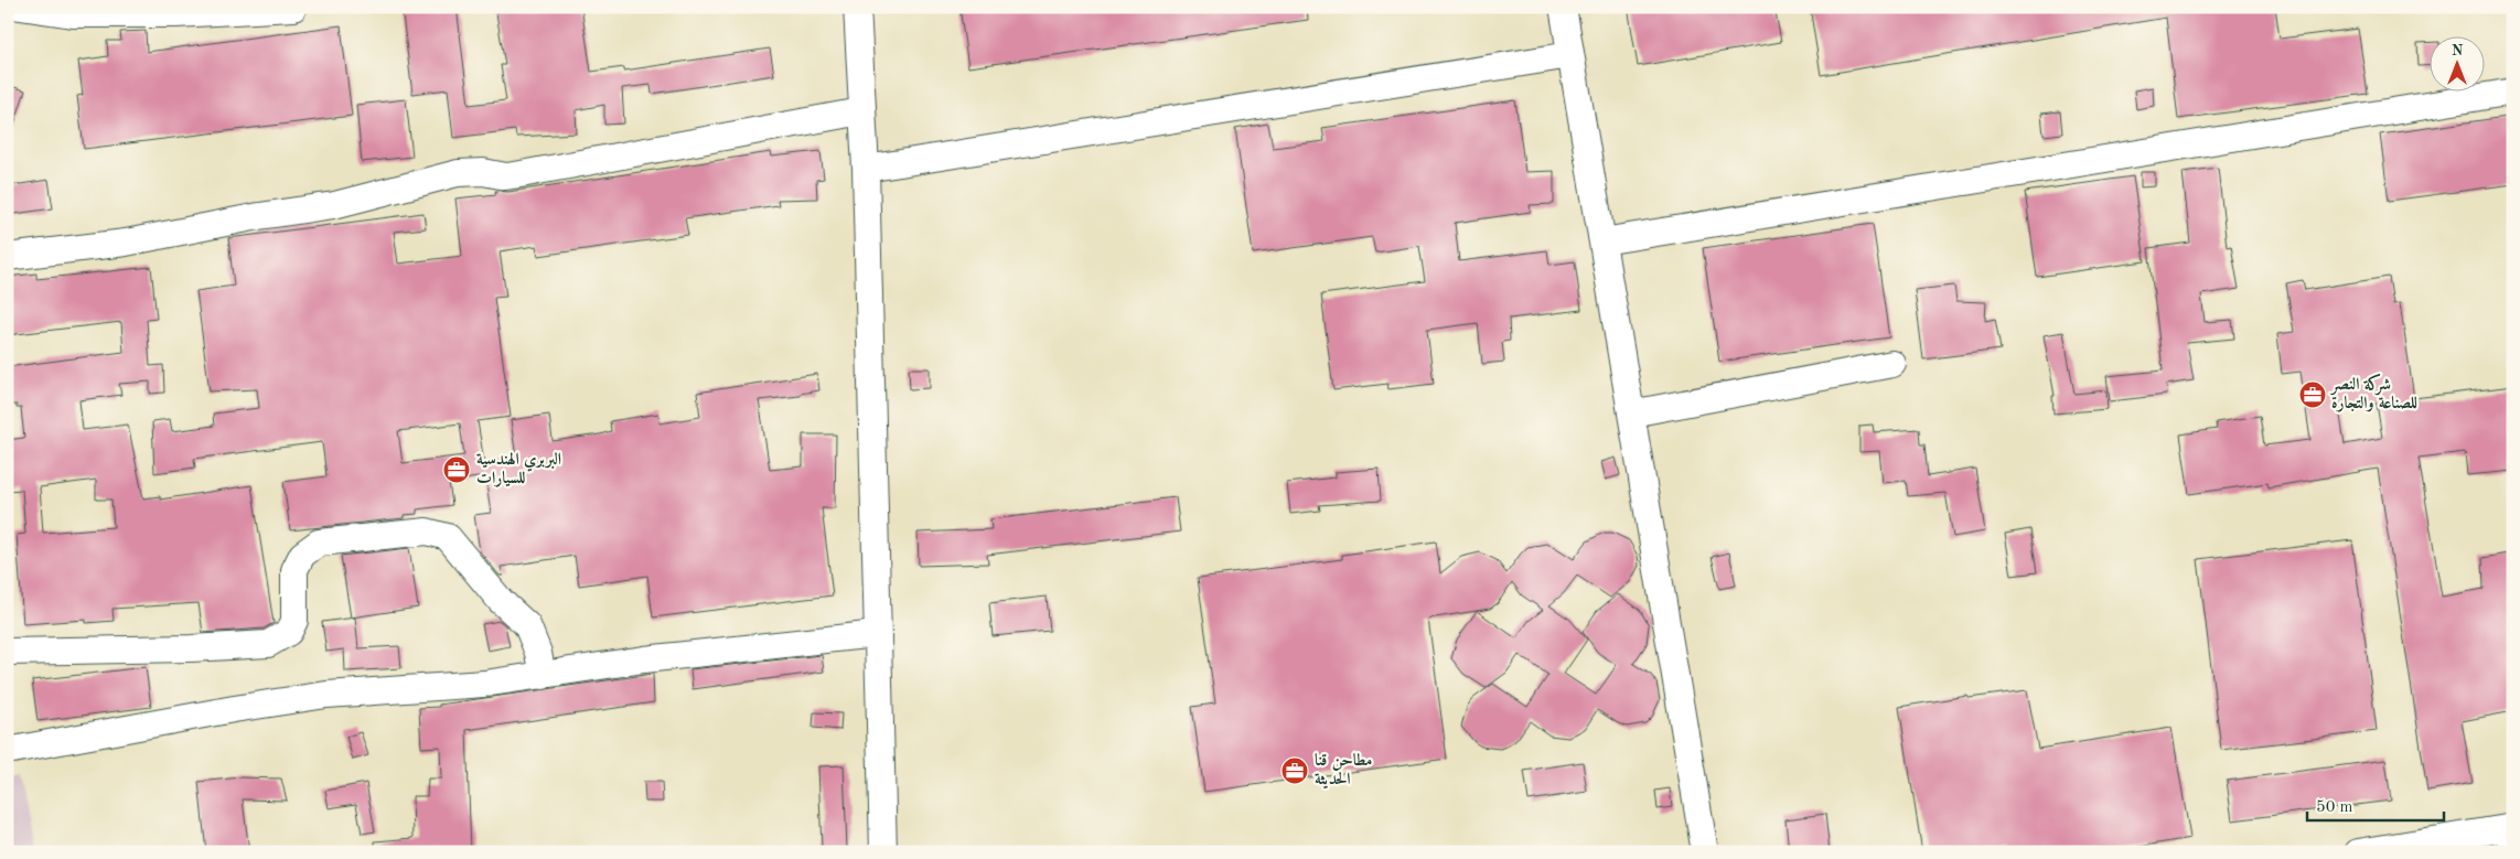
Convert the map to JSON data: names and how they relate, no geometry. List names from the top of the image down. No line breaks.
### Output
{"places":{"office":["شركة النصر للصناعة والتجارة","البربري الهندسية للسيارات","مطاحن قنا الحديثة"]},"scale_bar":"50 m","north":"top"}
